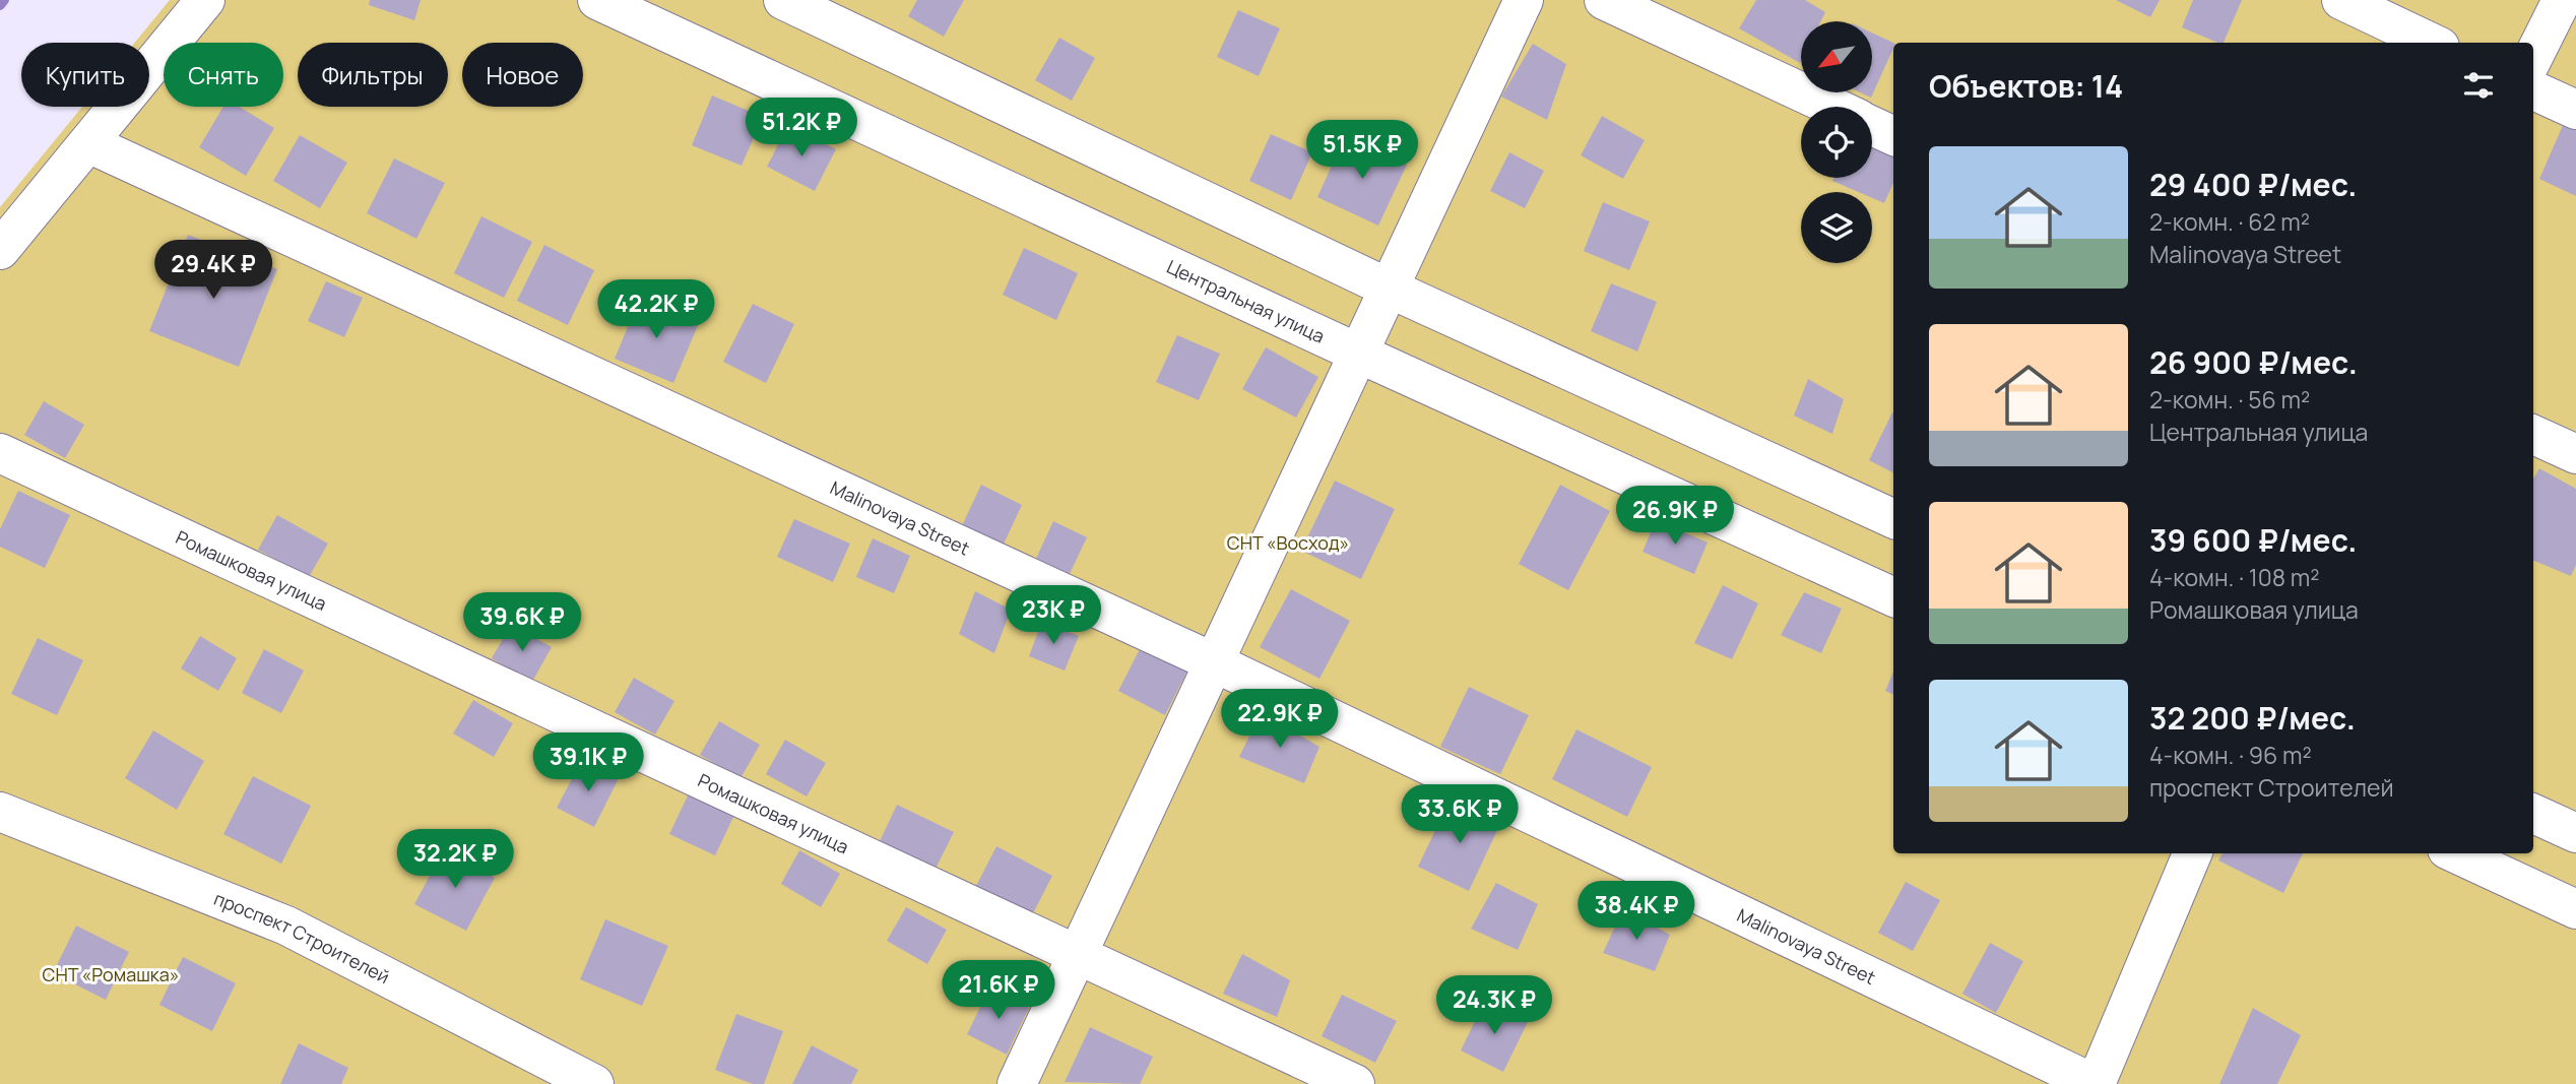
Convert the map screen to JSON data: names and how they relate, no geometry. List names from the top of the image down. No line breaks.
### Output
{"streets":{"street":["Центральная улица","Malinovaya Street","Ромашковая улица","проспект Строителей"]},"parks":["СНТ «Восход»","СНТ «Ромашка»"],"north":"bottom left","page":{"chip":["Купить","Снять","Фильтры","Новое"],"heading":"Объектов: 14","price":["51.2K ₽","51.5K ₽","29.4K ₽","42.2K ₽","26.9K ₽","23K ₽","39.6K ₽","22.9K ₽","39.1K ₽","33.6K ₽","32.2K ₽","38.4K ₽","21.6K ₽","24.3K ₽"],"list":[{"name":"29 400 ₽/мес.","note":"2-комн. · 62 m² · Malinovaya Street"},{"name":"26 900 ₽/мес.","note":"2-комн. · 56 m² · Центральная улица"},{"name":"39 600 ₽/мес.","note":"4-комн. · 108 m² · Ромашковая улица"},{"name":"32 200 ₽/мес.","note":"4-комн. · 96 m² · проспект Строителей"}]}}
